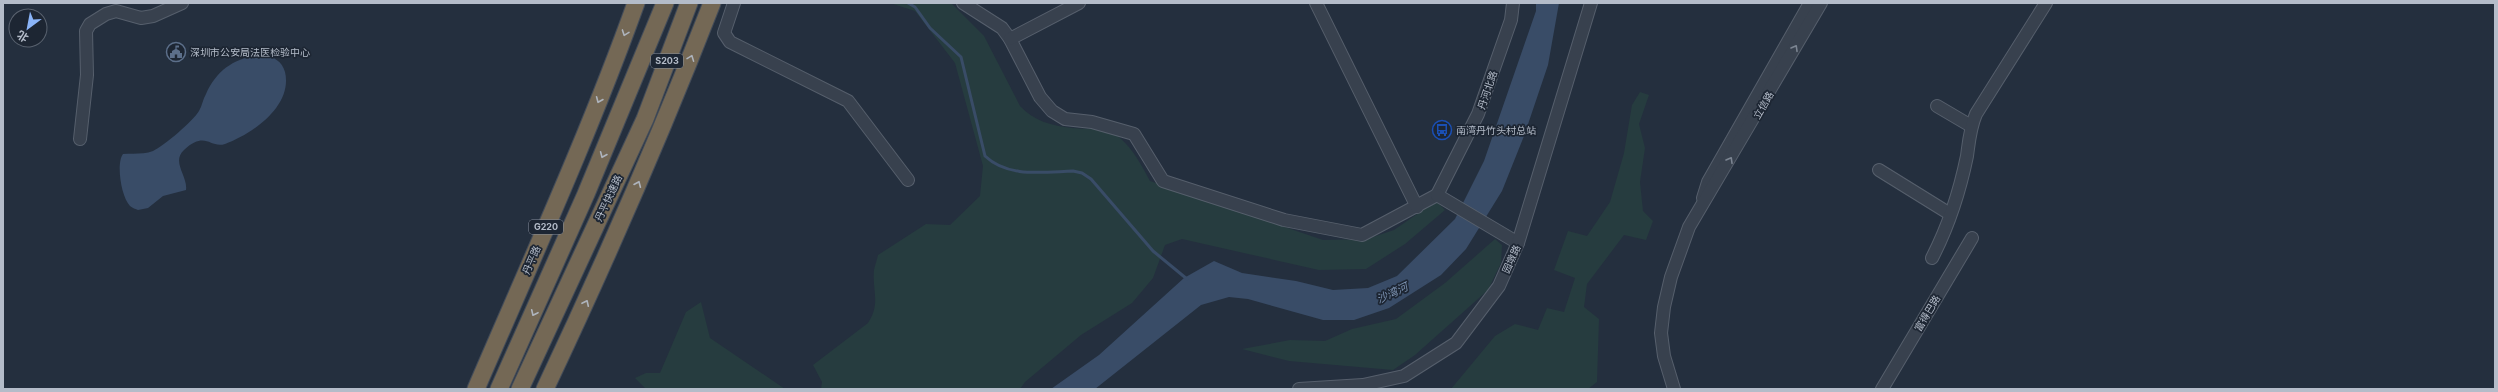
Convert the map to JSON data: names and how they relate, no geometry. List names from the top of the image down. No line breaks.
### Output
{"streets":{"highway":["S203","丹平快速路","G220","丹平路"],"street":["丹河北路","立信路","园墩路","富得巴路"]},"water":["沙湾河"],"places":{"public building":["深圳市公安局法医检验中心"],"bus stop":["南湾丹竹头村总站"]},"north":"bottom left"}
